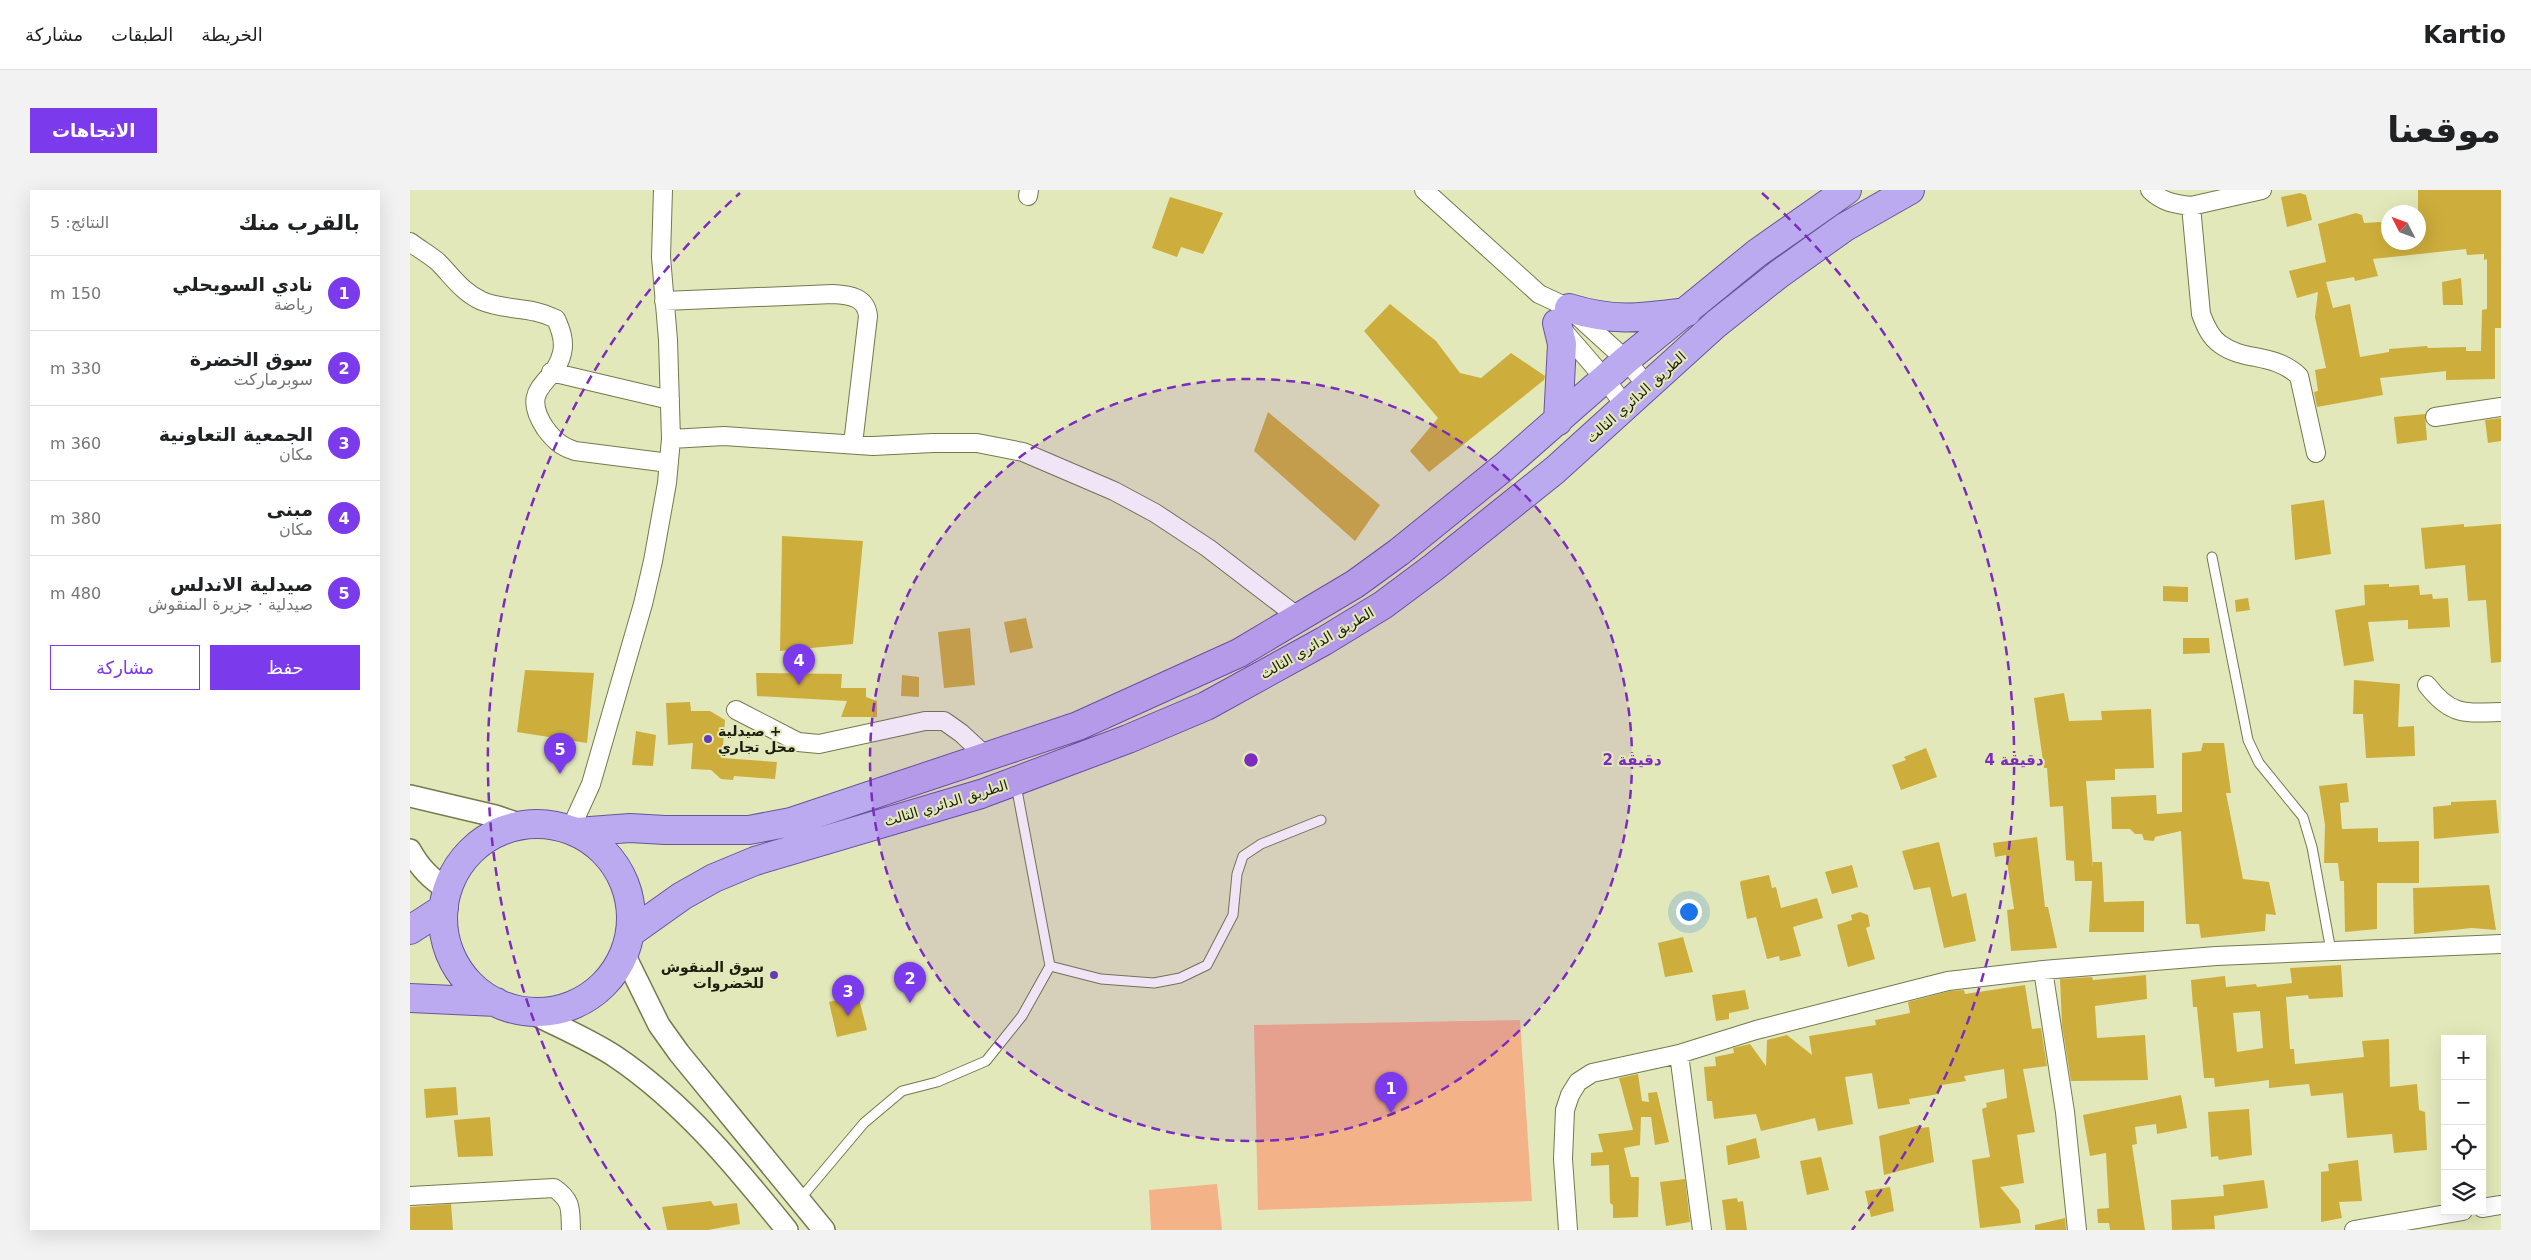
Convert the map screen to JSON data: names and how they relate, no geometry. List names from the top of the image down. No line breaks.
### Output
{"streets":{"main road":["الطريق الدائري الثالث"]},"places":["صيدلية + محل تجاري","سوق المنقوش للخضروات"],"north":"top left","page":{"header":"Kartio","nav":["الخريطة","الطبقات","مشاركة"],"buttons":["الاتجاهات",["حفظ","مشاركة"]],"title":"موقعنا","heading":["بالقرب منك","النتائج: 5"],"list":[{"mark":"1","name":"نادي السويحلي","note":"رياضة","value":"150 m"},{"mark":"2","name":"سوق الخضرة","note":"سوبرماركت","value":"330 m"},{"mark":"3","name":"الجمعية التعاونية","note":"مكان","value":"360 m"},{"mark":"4","name":"مبنى","note":"مكان","value":"380 m"},{"mark":"5","name":"صيدلية الاندلس","note":"صيدلية · جزيرة المنقوش","value":"480 m"}],"pins":["4","5","2","3","1"],"map_buttons":["+","−"]},"rings":["2 دقيقة","4 دقيقة"]}
